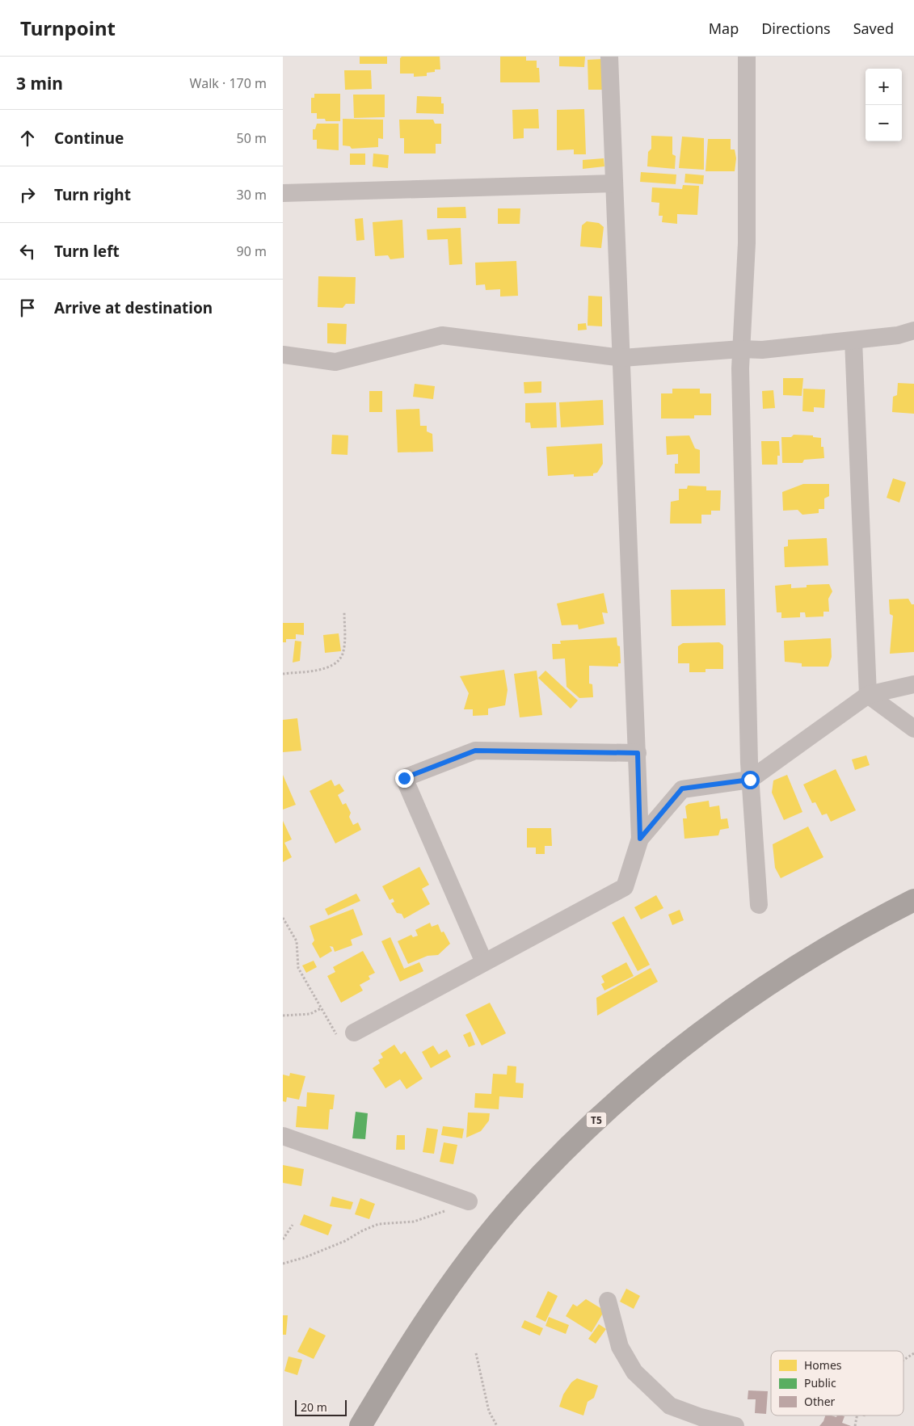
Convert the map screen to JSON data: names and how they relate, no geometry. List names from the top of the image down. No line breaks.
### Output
{"streets":{"highway":["T5"]},"legend":["Homes","Public","Other"],"scale_bar":"20 m","page":{"header":"Turnpoint","nav":["Map","Directions","Saved"],"heading":["3 min","Walk · 170 m"],"map_buttons":["+","−"],"list":[["Continue","50 m"],["Turn right","30 m"],["Turn left","90 m"],"Arrive at destination"],"scale":"20 m"}}
